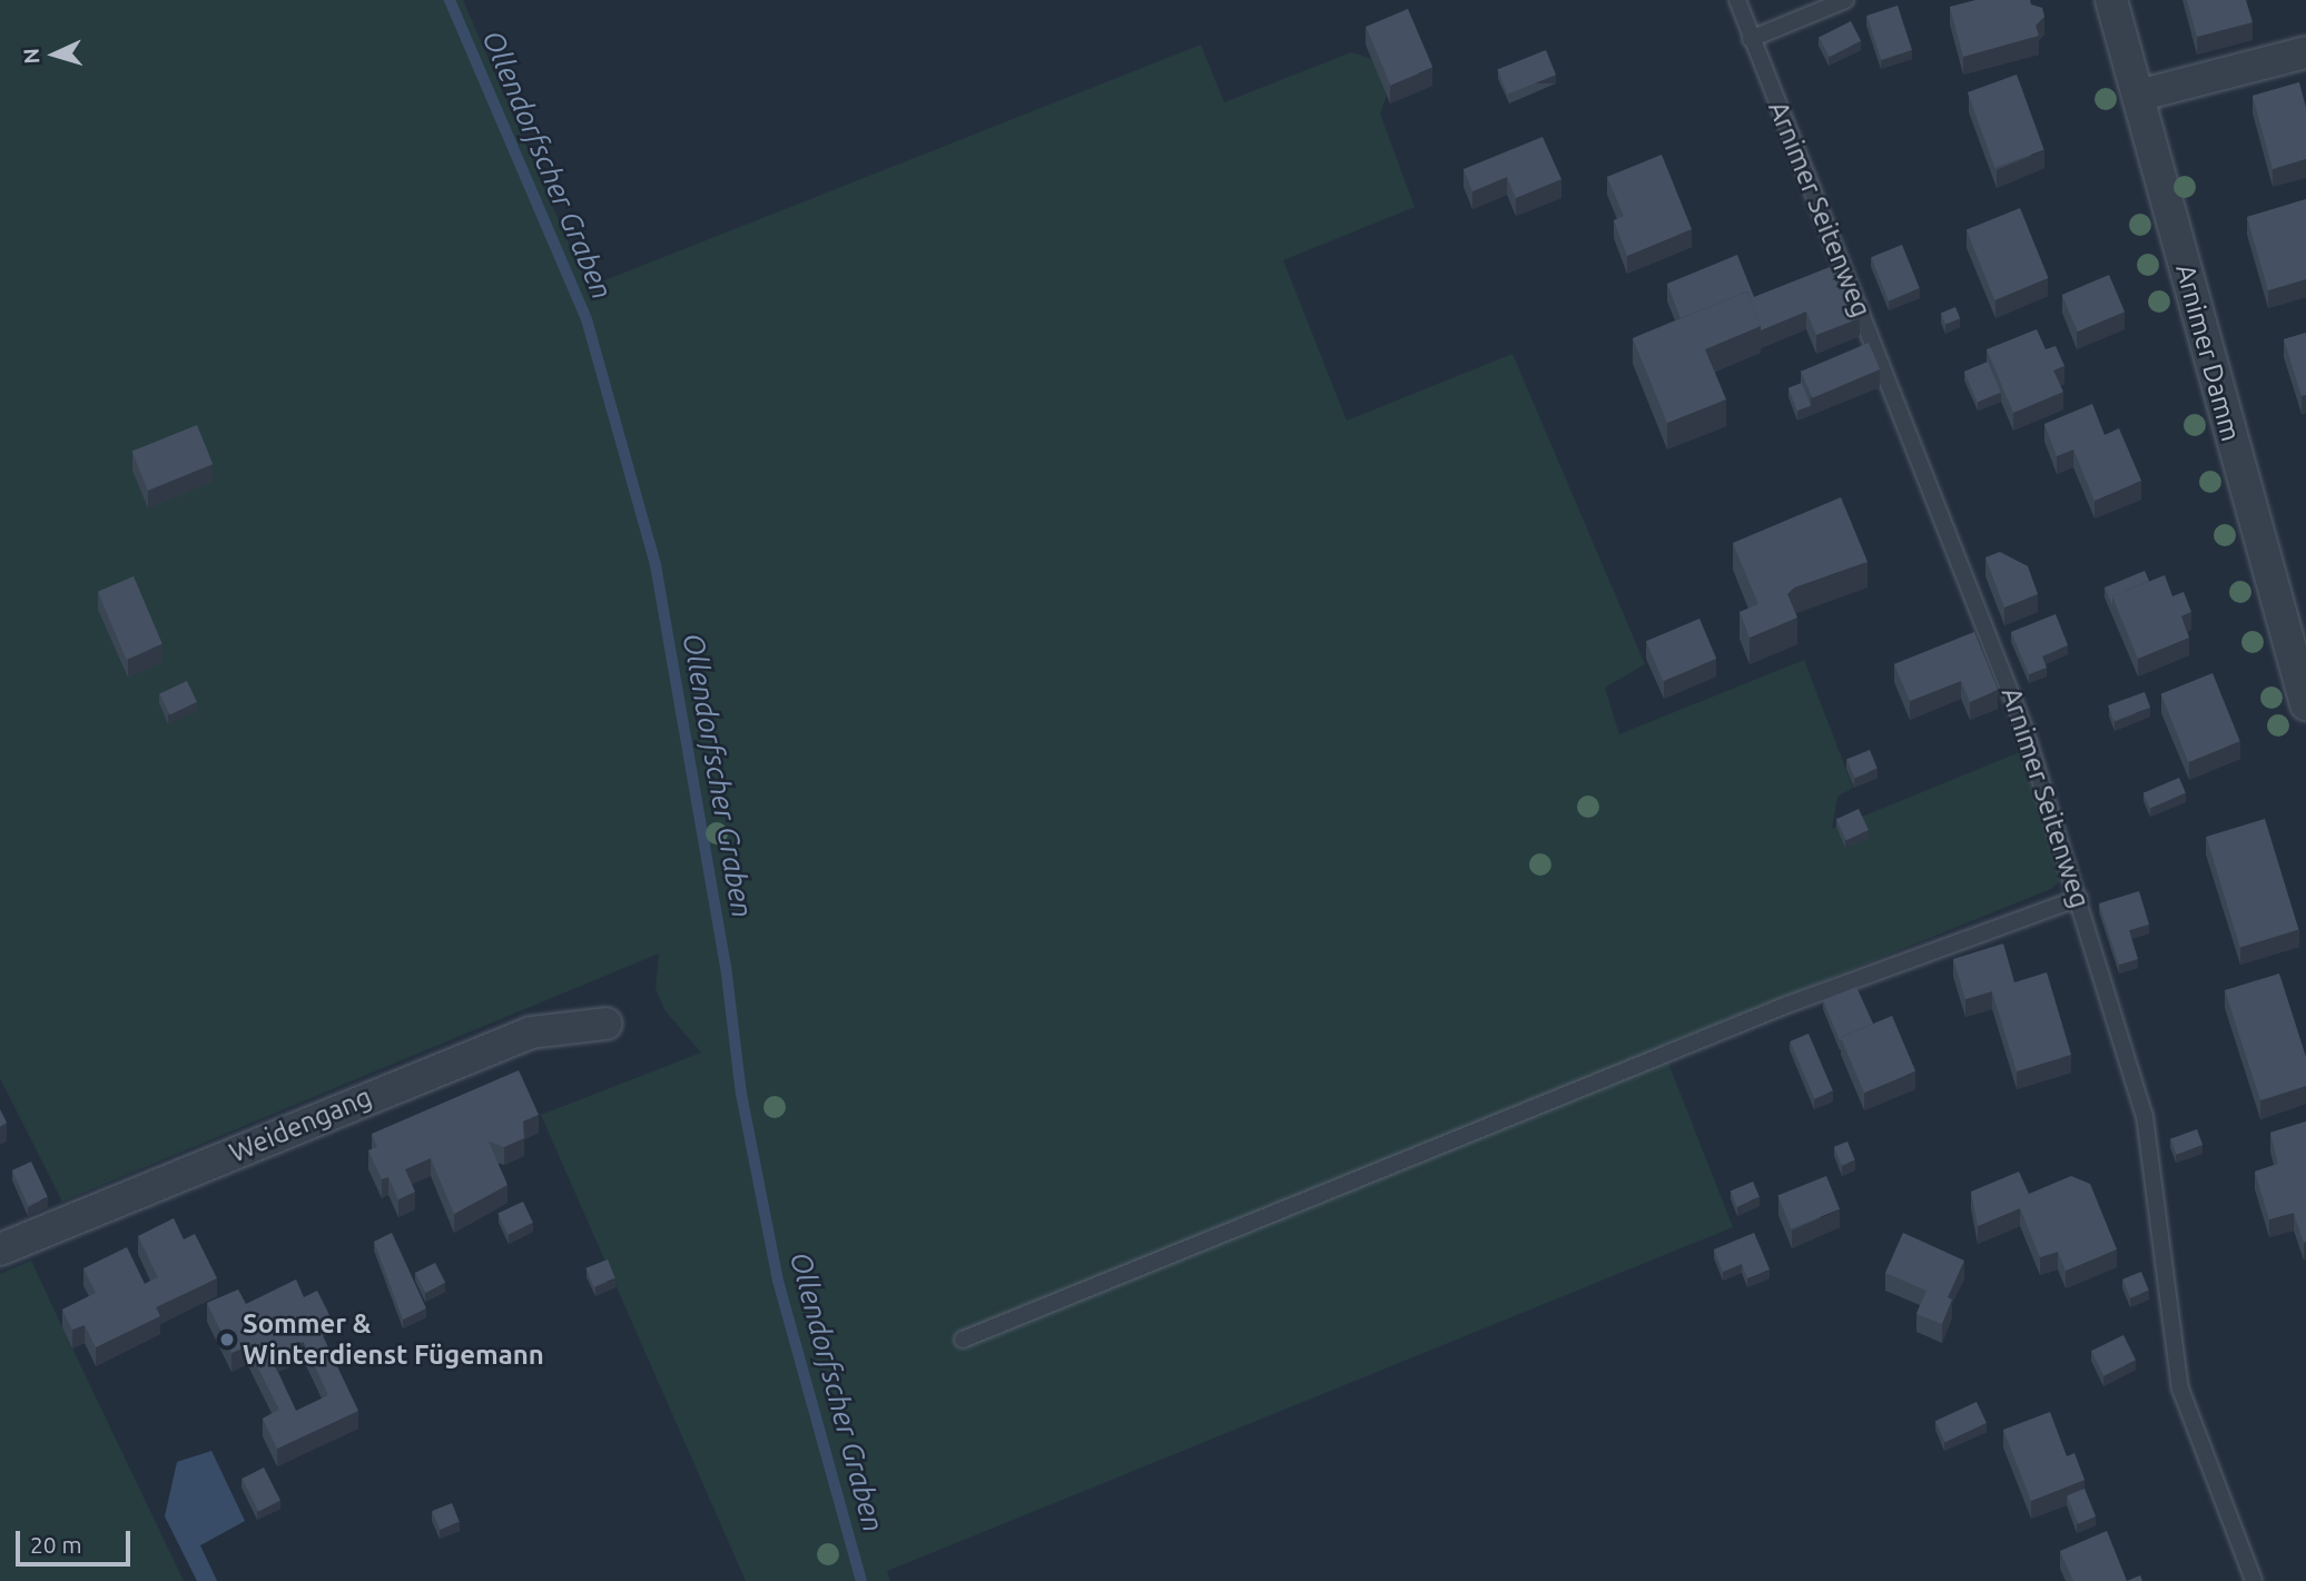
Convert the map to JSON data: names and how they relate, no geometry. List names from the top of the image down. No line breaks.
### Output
{"streets":{"street":["Arnimer Damm","Weidengang"],"lane":["Arnimer Seitenweg"]},"water":["Ollendorfscher Graben"],"places":["Sommer & Winterdienst Fügemann"],"scale_bar":"20 m","north":"left"}
